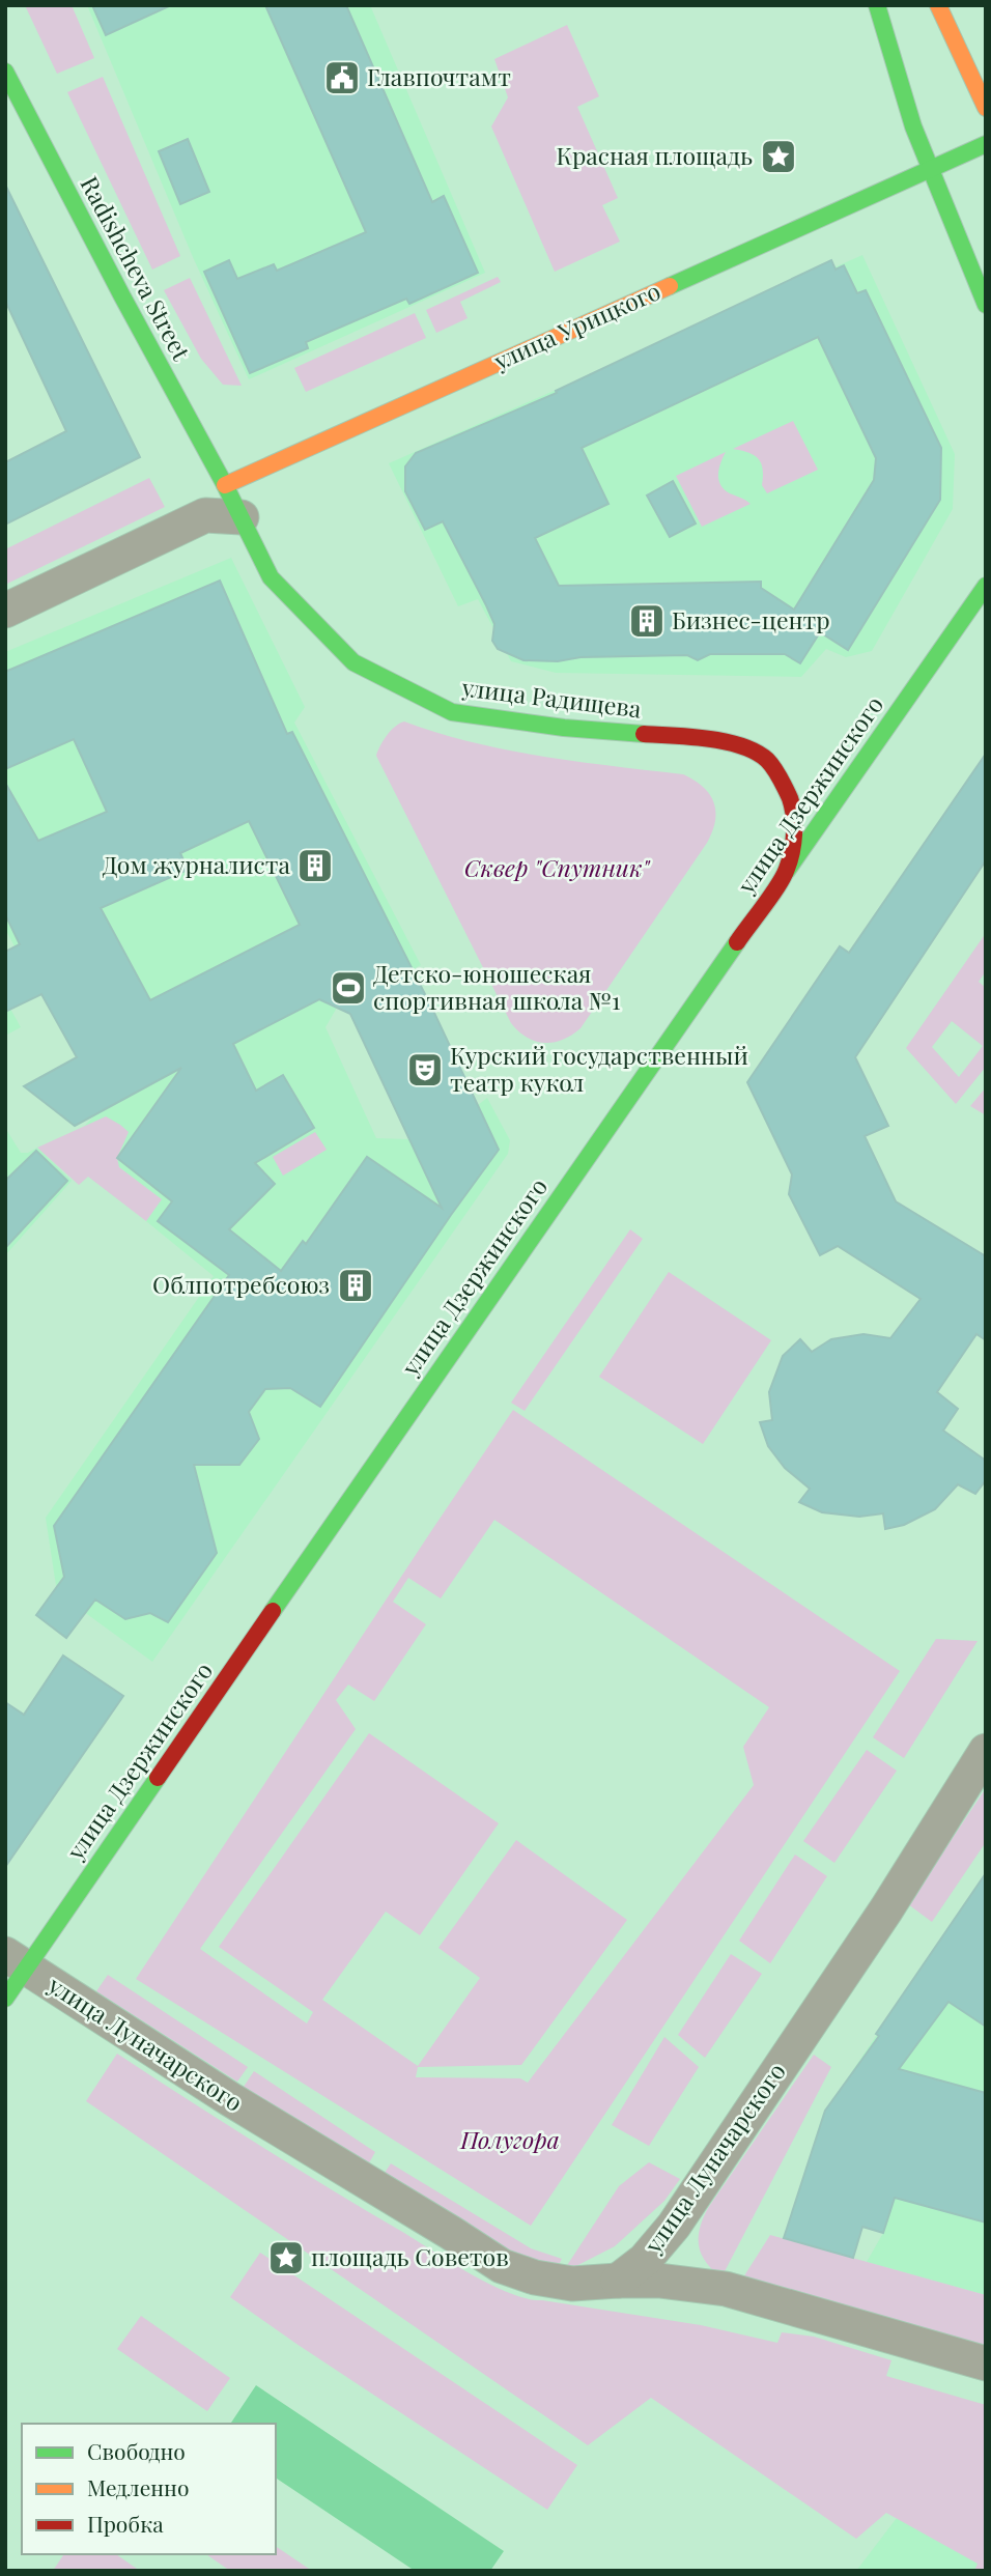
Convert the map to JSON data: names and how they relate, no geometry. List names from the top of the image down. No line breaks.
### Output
{"streets":{"main road":["Radishcheva Street","улица Урицкого","улица Радищева","улица Дзержинского"],"street":["улица Луначарского"]},"crossings":[["Radishcheva Street","улица Урицкого"],["Radishcheva Street","улица Радищева"],["улица Урицкого","улица Радищева"],["улица Радищева","улица Дзержинского"],["улица Дзержинского","улица Луначарского"]],"parks":["Сквер \"Спутник\"","Полугора"],"places":{"public building":["Главпочтамт"],"place":["Красная площадь","площадь Советов"],"building":["Бизнес-центр","Дом журналиста","Облпотребсоюз"],"sports":["Детско-юношеская спортивная школа №1"],"theatre":["Курский государственный театр кукол"]},"legend":["Свободно","Медленно","Пробка"]}
